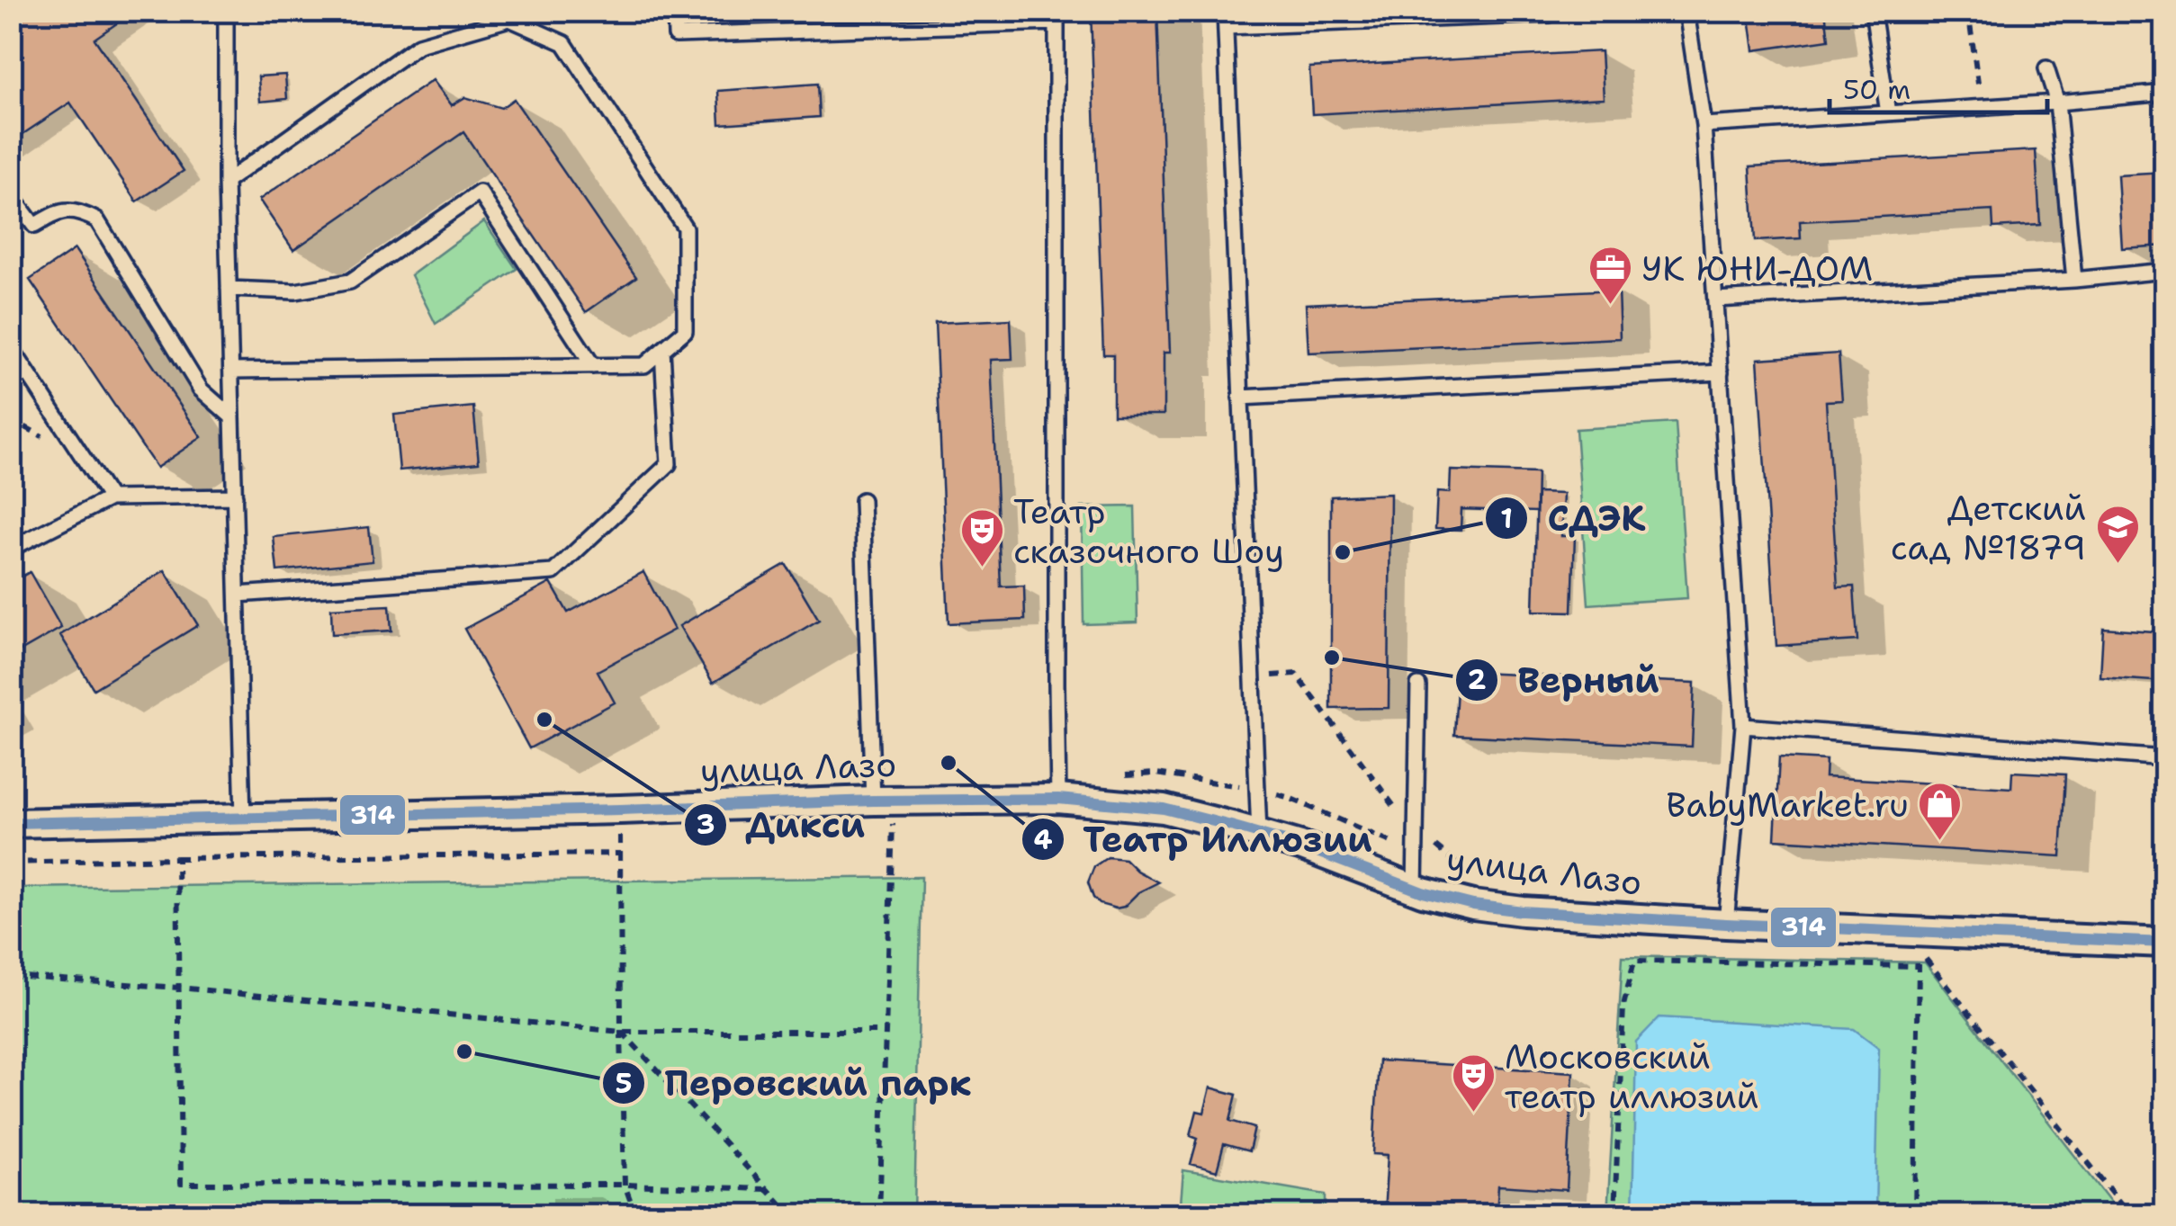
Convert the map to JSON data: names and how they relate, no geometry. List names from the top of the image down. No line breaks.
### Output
{"streets":{"street":["улица Лазо"]},"places":{"office":["УК ЮНИ-ДОМ"],"other":["СДЭК","Верный","Дикси","Театр Иллюзии","Перовский парк"],"school or university":["Детский сад №1879"],"theatre":["Театр сказочного Шоу","Московский театр иллюзий"],"shop":["BabyMarket.ru"]},"lines":["transit line 314"],"scale_bar":"50 m"}
